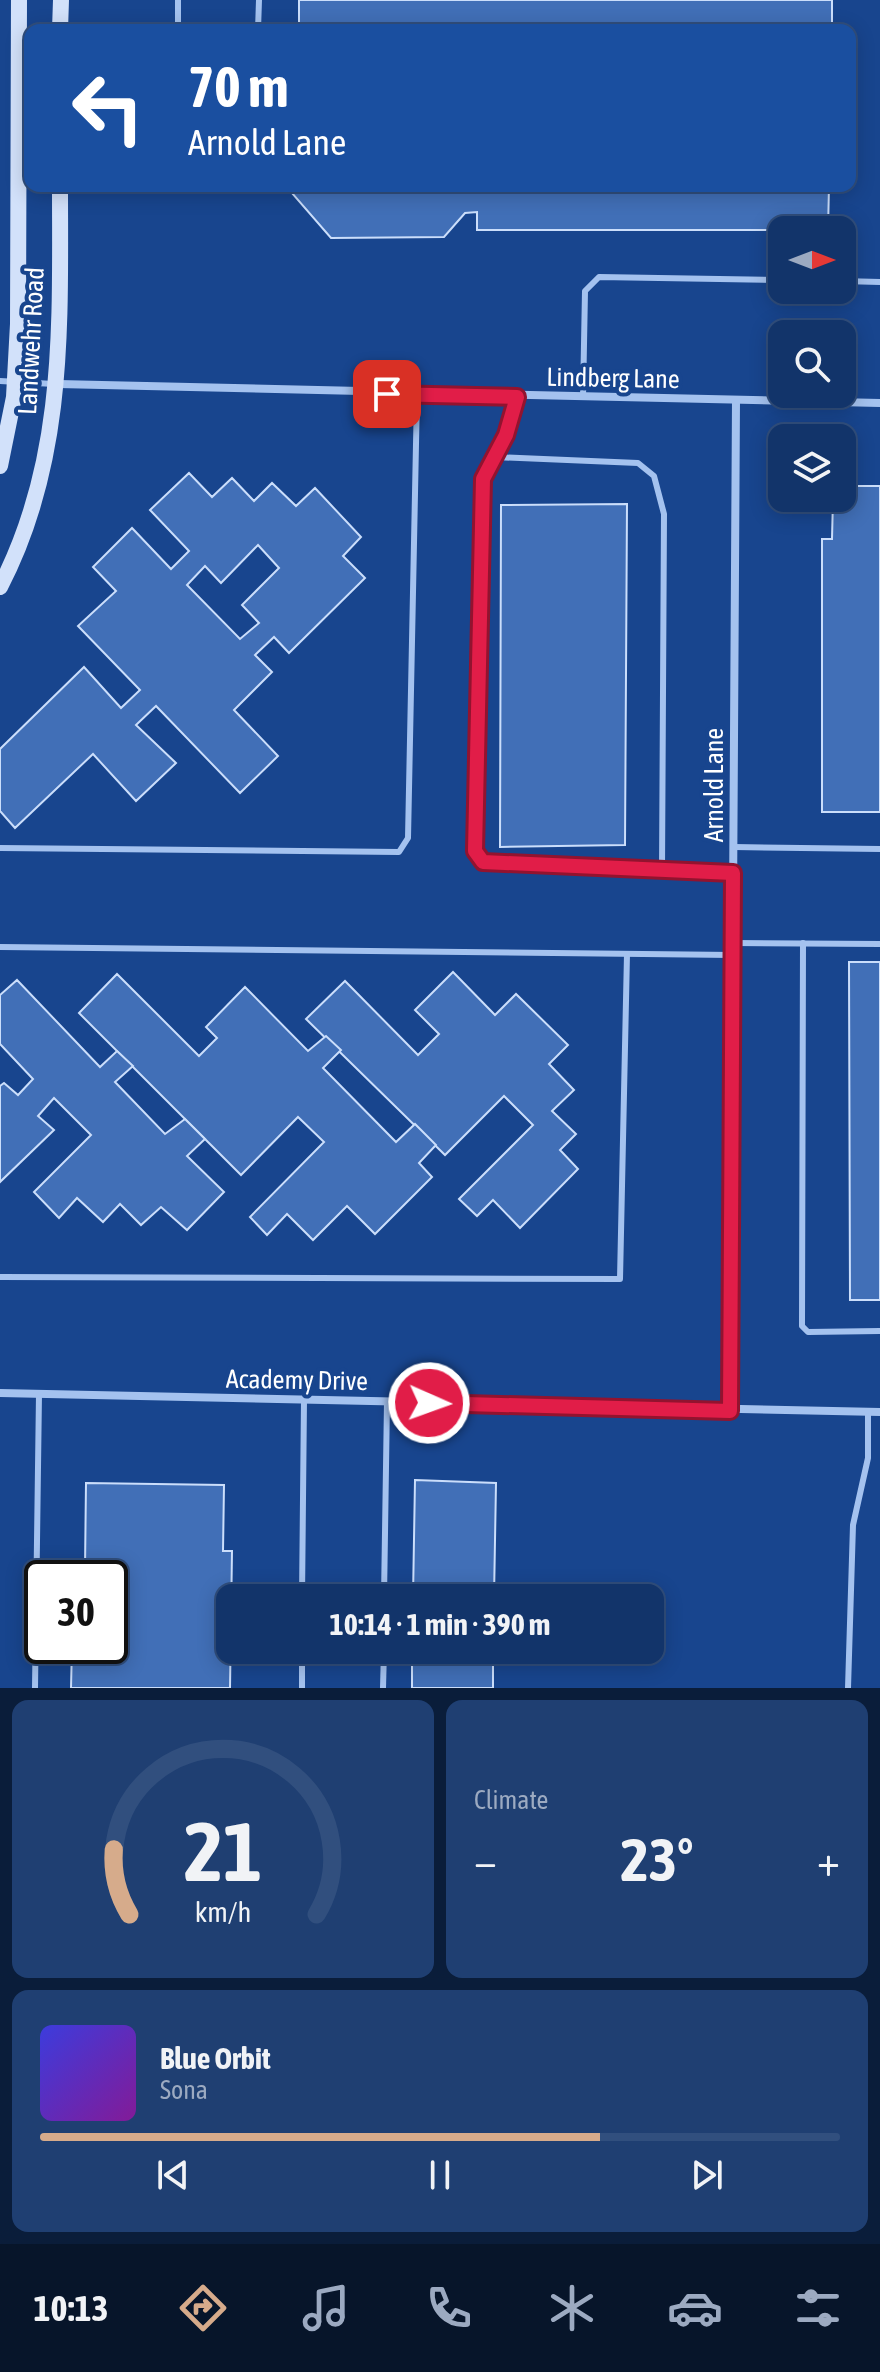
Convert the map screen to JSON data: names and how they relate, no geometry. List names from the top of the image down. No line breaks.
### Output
{"streets":{"street":["Landwehr Road","Lindberg Lane","Arnold Lane","Academy Drive"]},"crossings":[["Landwehr Road","Lindberg Lane"],["Lindberg Lane","Arnold Lane"],["Arnold Lane","Academy Drive"]],"north":"right","page":{"turn":["70 m","Arnold Lane"],"limit":"30","trip":"10:14 · 1 min · 390 m","tile":"Climate","heat":["−","23°","+"],"song":["Blue Orbit","Sona"],"tabs":"10:13","gauge":["21","km/h"]}}
